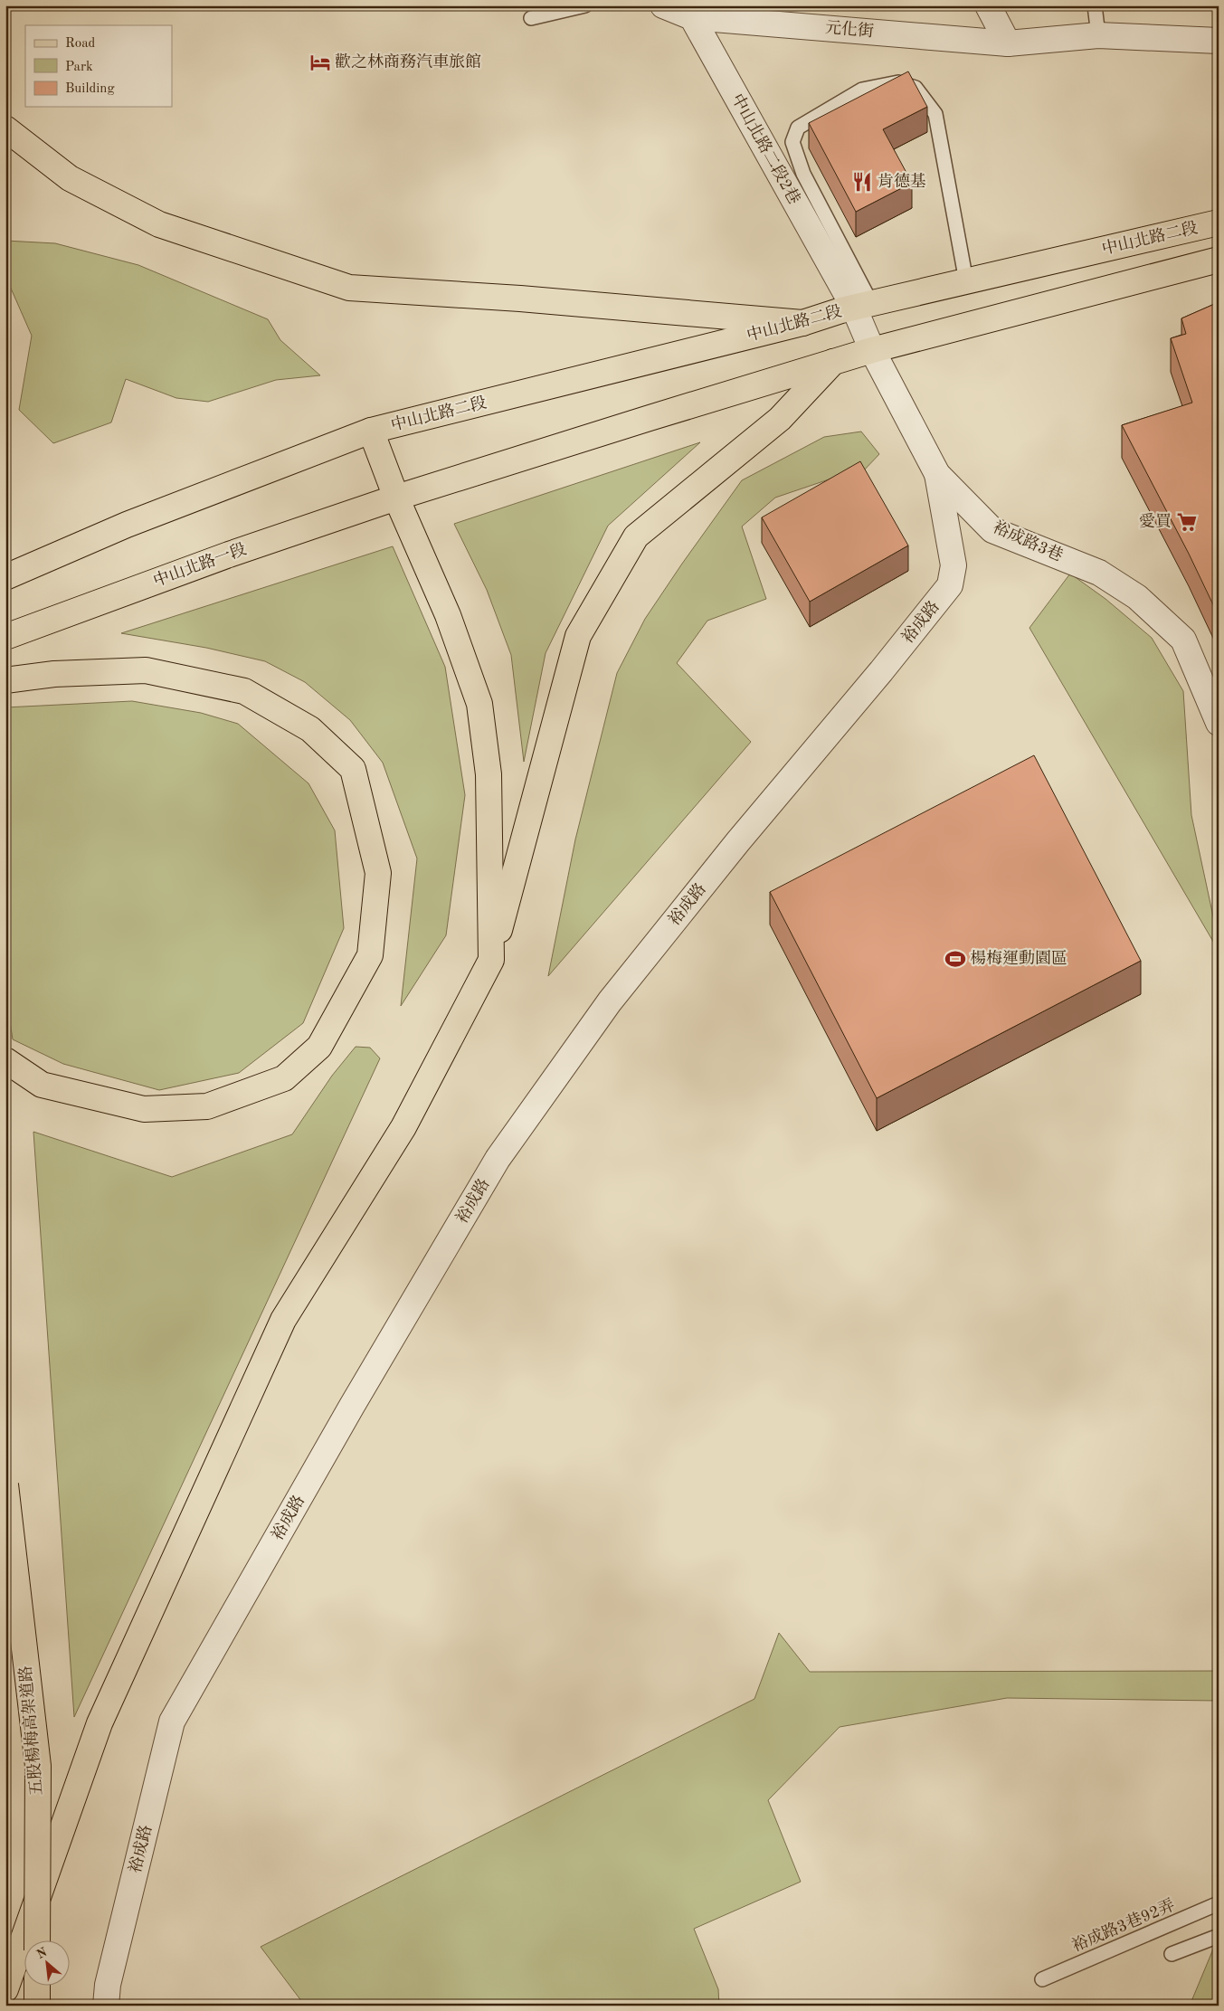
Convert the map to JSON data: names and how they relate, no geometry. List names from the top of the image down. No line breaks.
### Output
{"streets":{"main road":["中山北路二段","中山北路一段","五股楊梅高架道路"],"street":["元化街","中山北路二段2巷","裕成路3巷","裕成路"],"lane":["裕成路3巷92弄"]},"crossings":[["元化街","中山北路二段2巷"],["中山北路二段2巷","中山北路二段"],["中山北路二段2巷","裕成路3巷"],["中山北路二段","裕成路3巷"],["裕成路3巷","裕成路"]],"places":{"hotel":["歡之林商務汽車旅館"],"restaurant":["肯德基"],"supermarket":["愛買"],"sports":["楊梅運動園區"]},"legend":["Road","Park","Building"],"north":"top left"}
